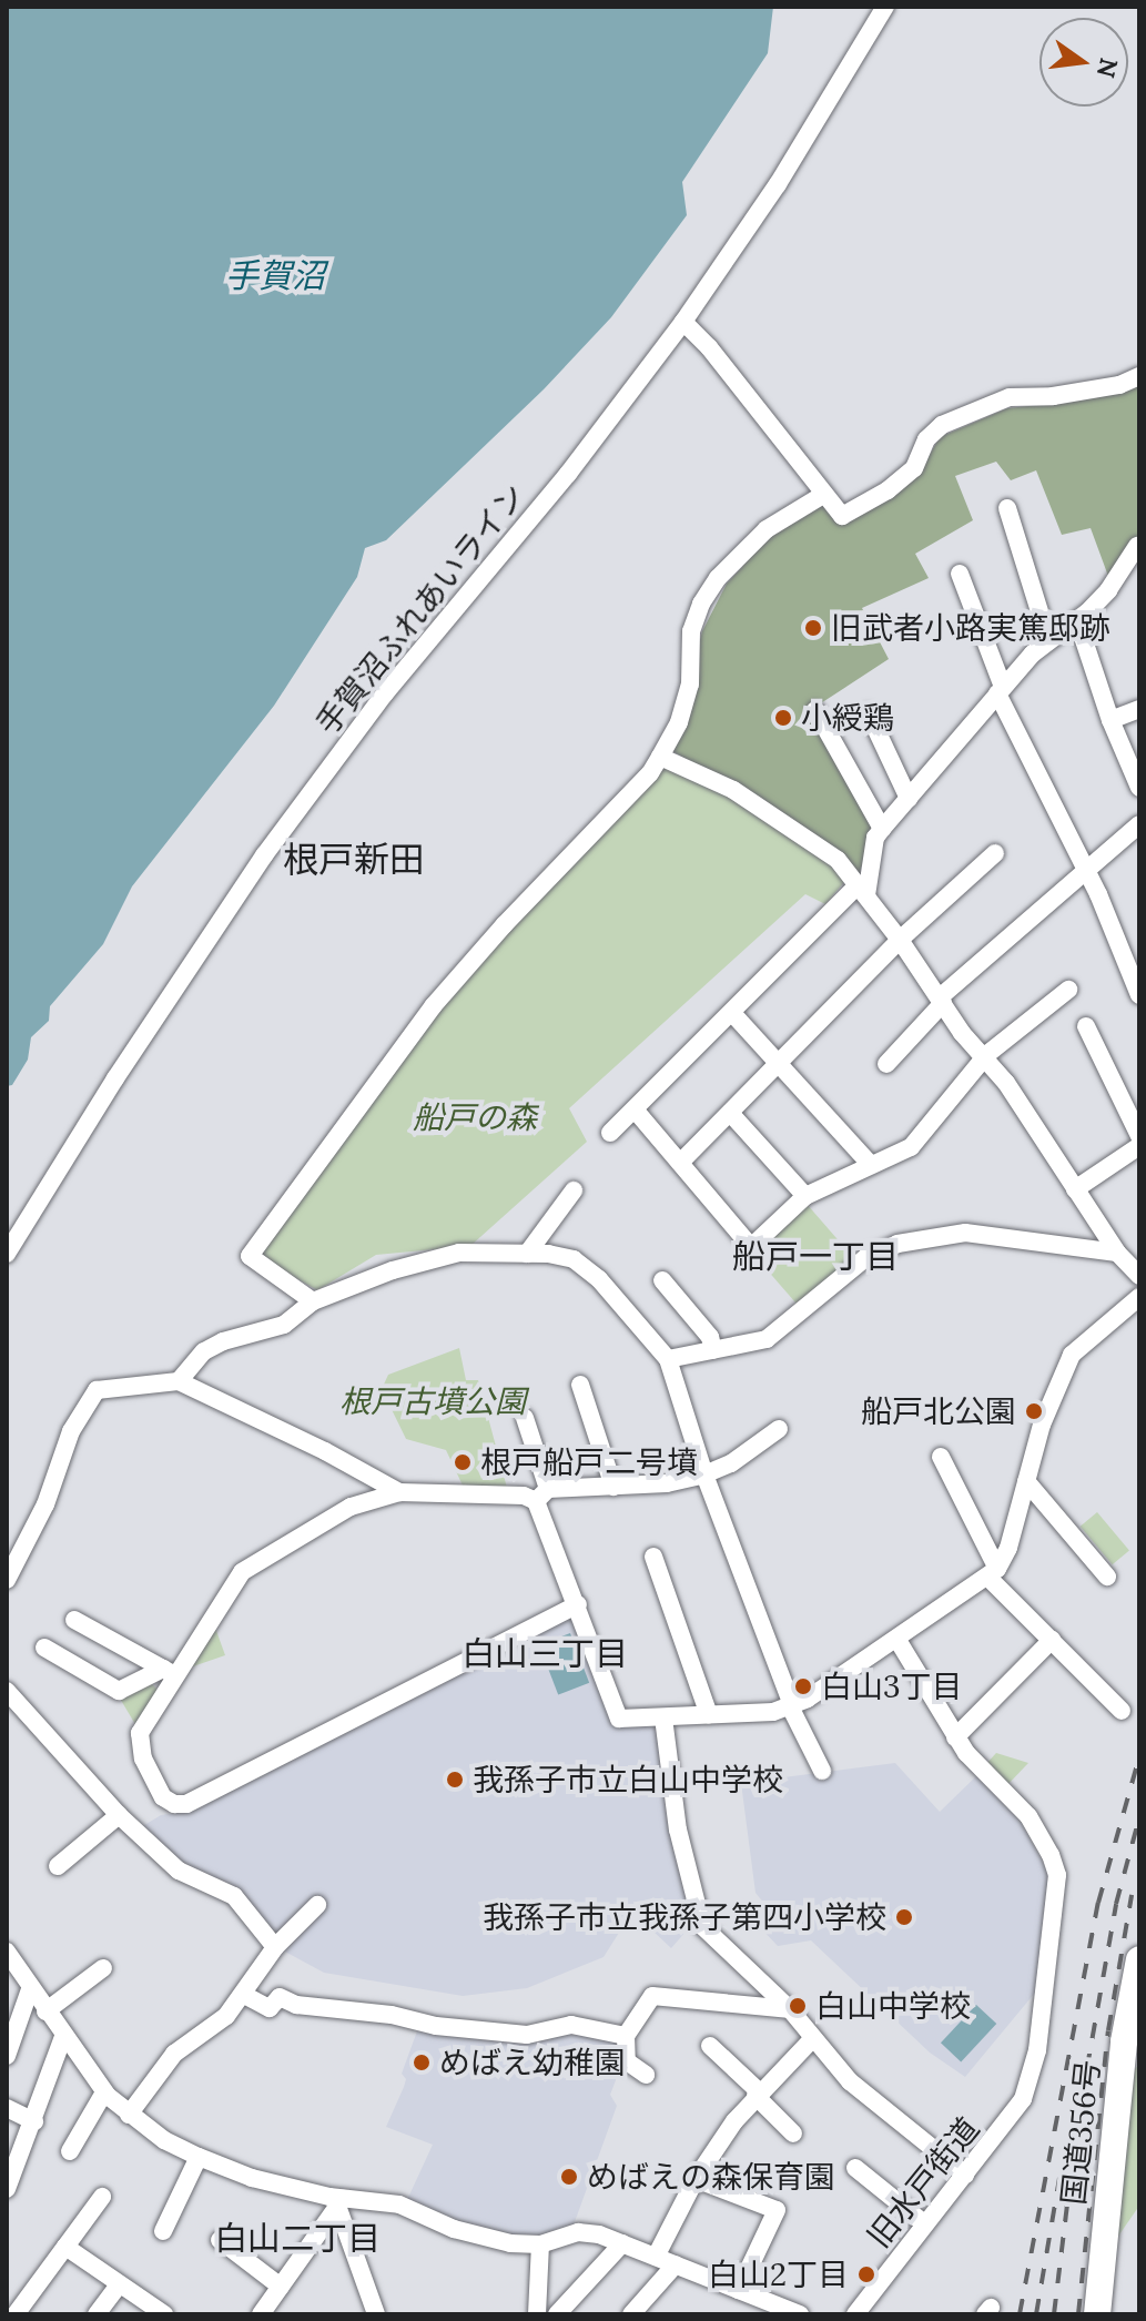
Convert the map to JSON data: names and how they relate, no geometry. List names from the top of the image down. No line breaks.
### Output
{"streets":{"highway":["国道356号"],"street":["手賀沼ふれあいライン","旧水戸街道"]},"districts":["根戸新田","船戸一丁目","白山三丁目","白山二丁目"],"water":["手賀沼"],"parks":["船戸の森","根戸古墳公園"],"places":["旧武者小路実篤邸跡","小綬鶏","船戸北公園","根戸船戸二号墳","白山3丁目","我孫子市立白山中学校","我孫子市立我孫子第四小学校","白山中学校","めばえ幼稚園","めばえの森保育園","白山2丁目"],"north":"right"}
